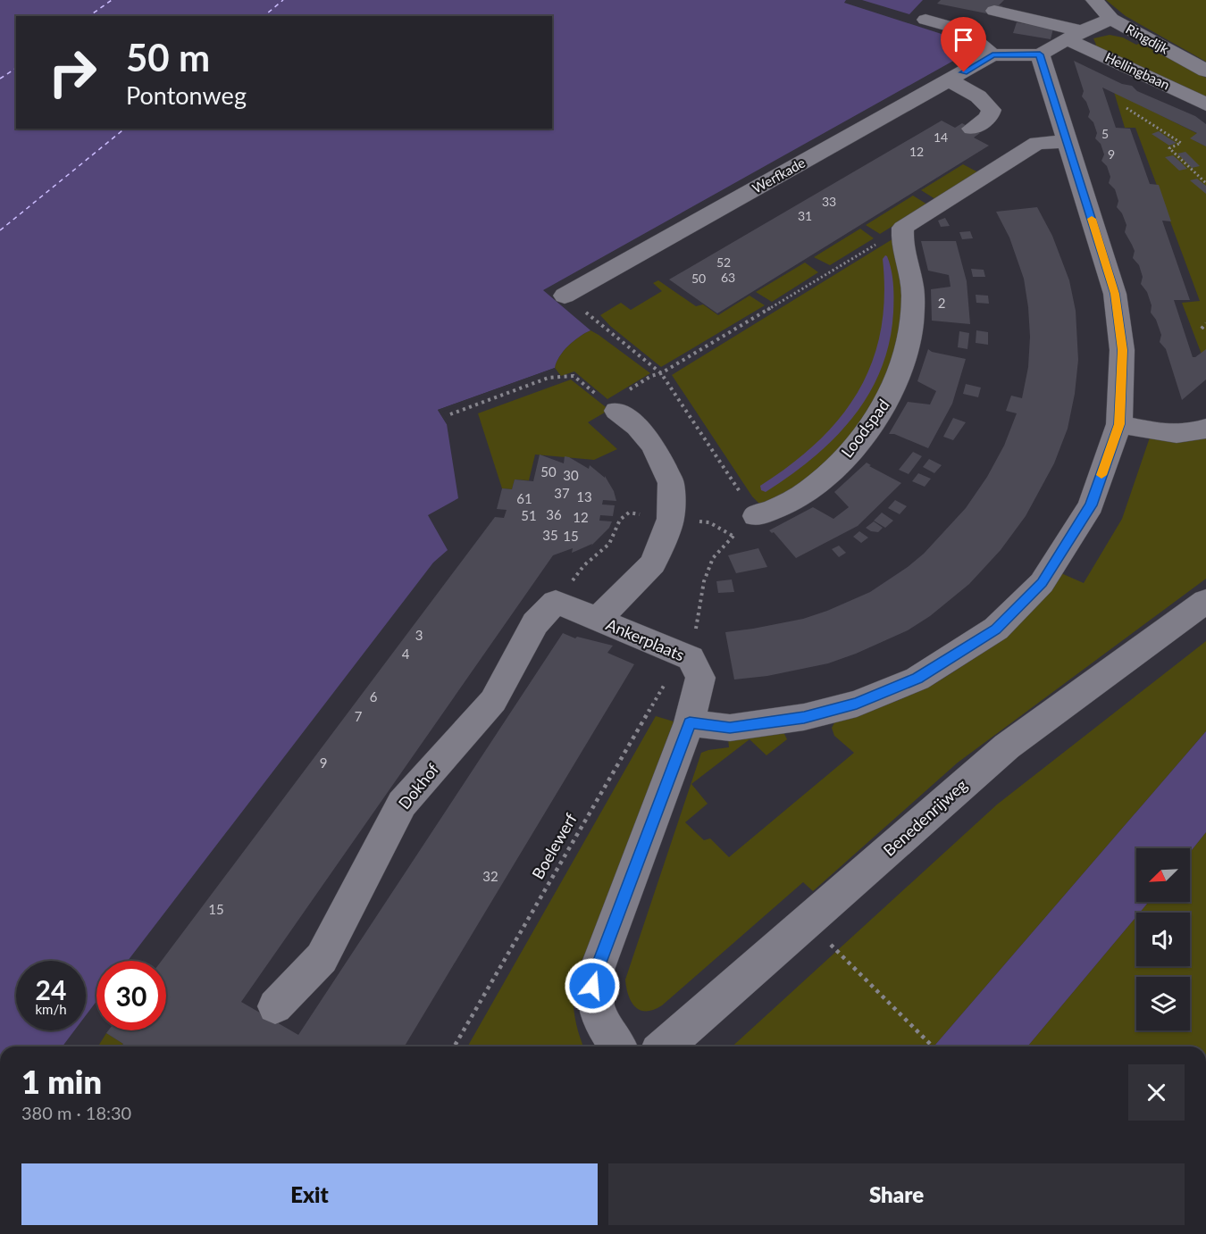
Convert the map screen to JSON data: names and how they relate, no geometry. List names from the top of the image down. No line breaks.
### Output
{"streets":{"street":["Ringdijk","Hellingbaan","Werfkade","Loodspad","Ankerplaats","Dokhof","Benedenrijweg"],"path":["Boelewerf"]},"crossings":[["Ankerplaats","Dokhof"],["Ankerplaats","Boelewerf"]],"house_numbers":["5","14","12","9","33","31","52","63","50","2","50","30","37","13","61","36","51","12","35","15","3","4","6","7","9","32","15"],"north":"bottom left","page":{"turn":["50 m","Pontonweg"],"speed":"24 km/h","limit":"30","heading":["1 min","380 m · 18:30"],"buttons":["Exit","Share"]}}
